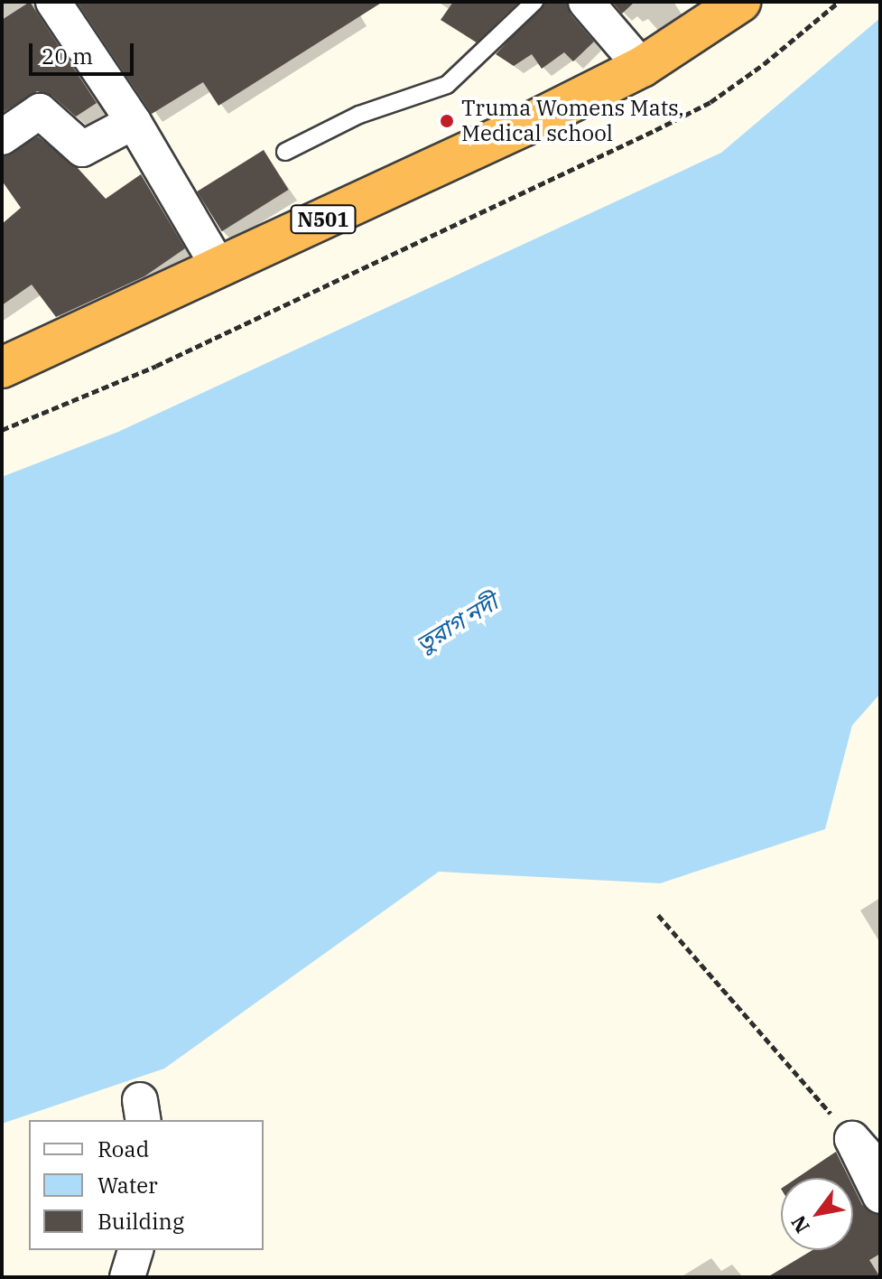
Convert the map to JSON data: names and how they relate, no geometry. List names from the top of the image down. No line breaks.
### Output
{"streets":{"highway":["N501"]},"water":["তুরাগ নদী"],"places":["Truma Womens Mats, Medical school"],"legend":["Road","Water","Building"],"scale_bar":"20 m","north":"bottom left"}
